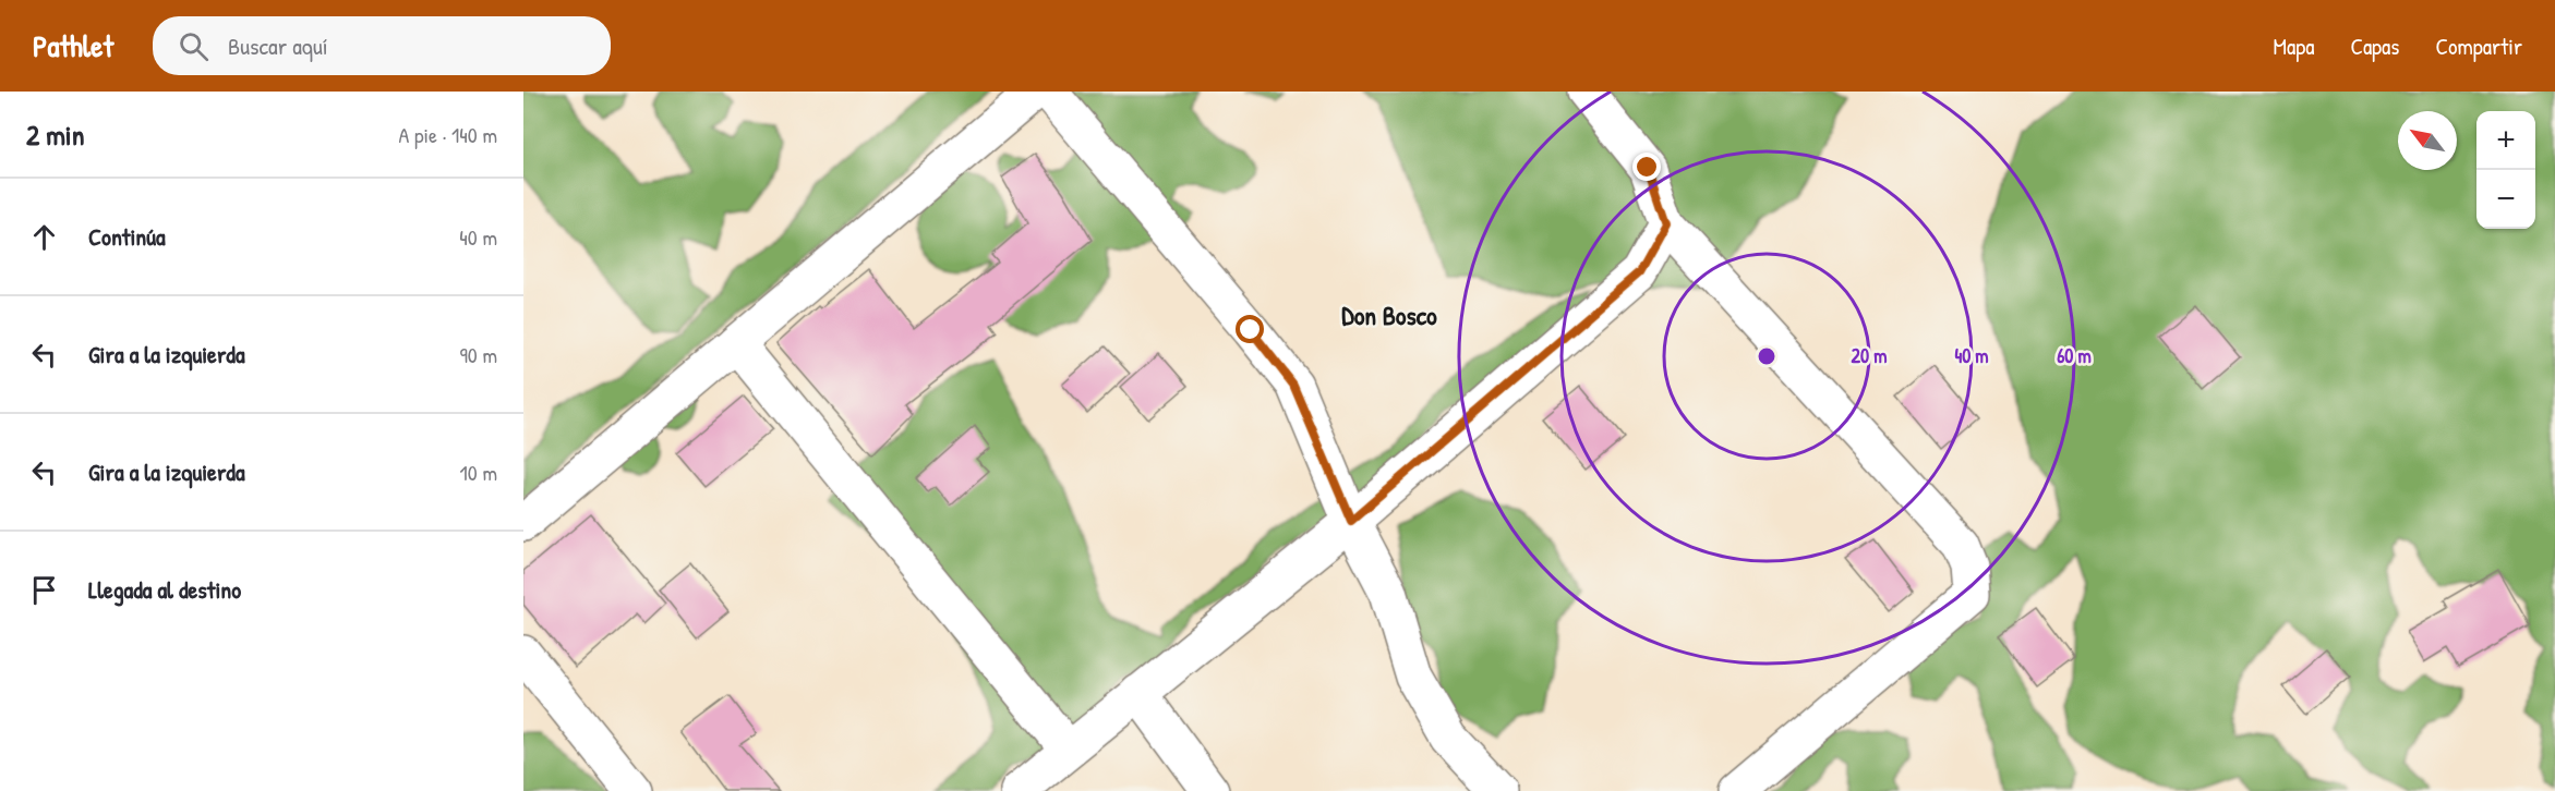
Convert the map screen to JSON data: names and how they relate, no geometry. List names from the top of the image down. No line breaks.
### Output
{"districts":["Don Bosco"],"north":"top left","page":{"header":"Pathlet","search":"Buscar aquí","nav":["Mapa","Capas","Compartir"],"heading":["2 min","A pie · 140 m"],"map_buttons":["+","−"],"list":[["Continúa","40 m"],["Gira a la izquierda","90 m"],["Gira a la izquierda","10 m"],"Llegada al destino"]},"rings":["20 m","40 m","60 m"]}
